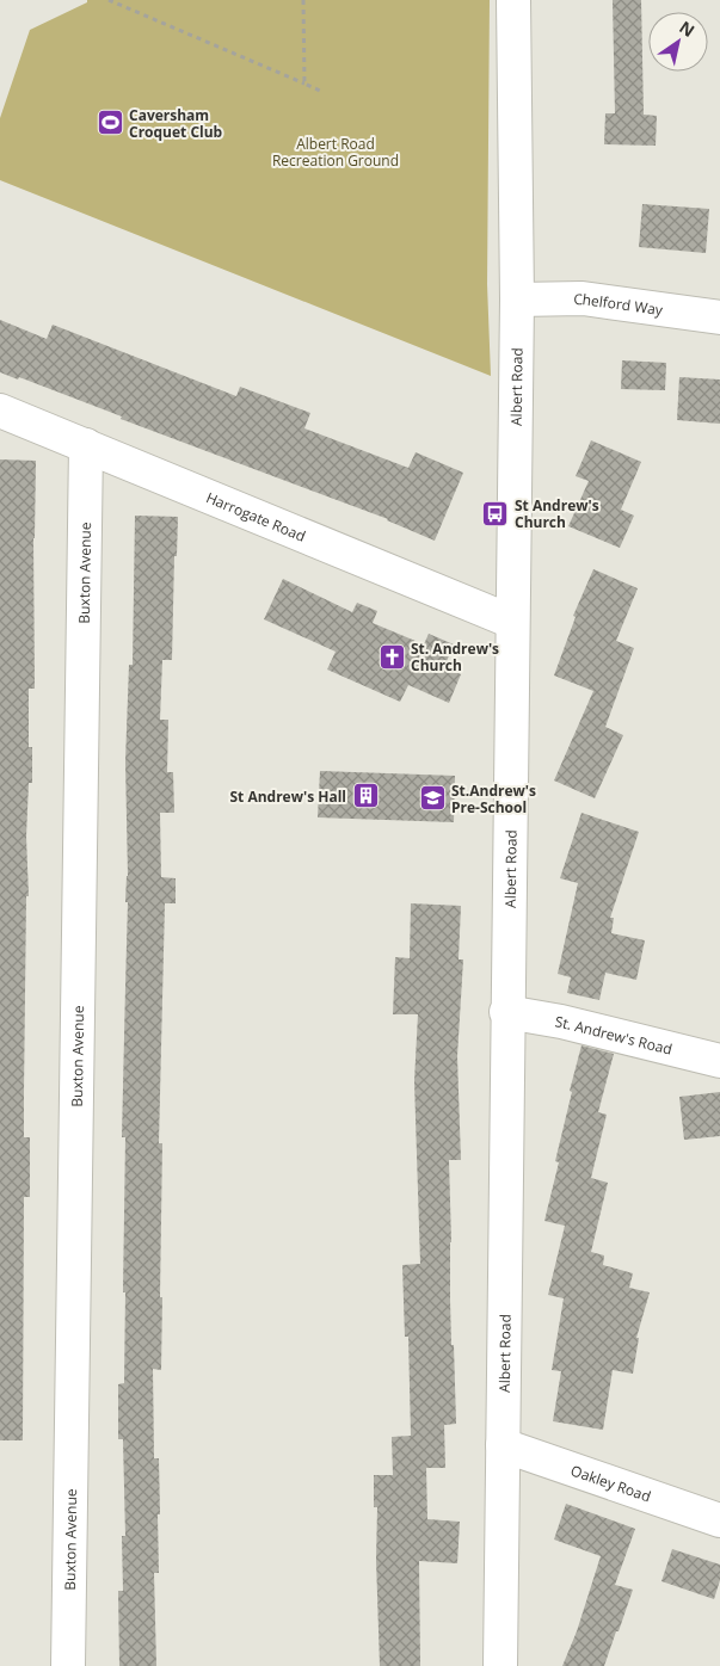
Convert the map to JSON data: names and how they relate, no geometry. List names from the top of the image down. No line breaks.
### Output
{"streets":{"street":["Chelford Way","Albert Road","Harrogate Road","Buxton Avenue","St. Andrew's Road","Oakley Road"]},"crossings":[["Chelford Way","Albert Road"],["Albert Road","Harrogate Road"],["Albert Road","St. Andrew's Road"],["Albert Road","Oakley Road"],["Harrogate Road","Buxton Avenue"]],"parks":["Albert Road Recreation Ground"],"places":{"sports":["Caversham Croquet Club"],"bus stop":["St Andrew's Church"],"church":["St. Andrew's Church"],"building":["St Andrew's Hall"],"school or university":["St.Andrew's Pre-School"]},"north":"top right"}
